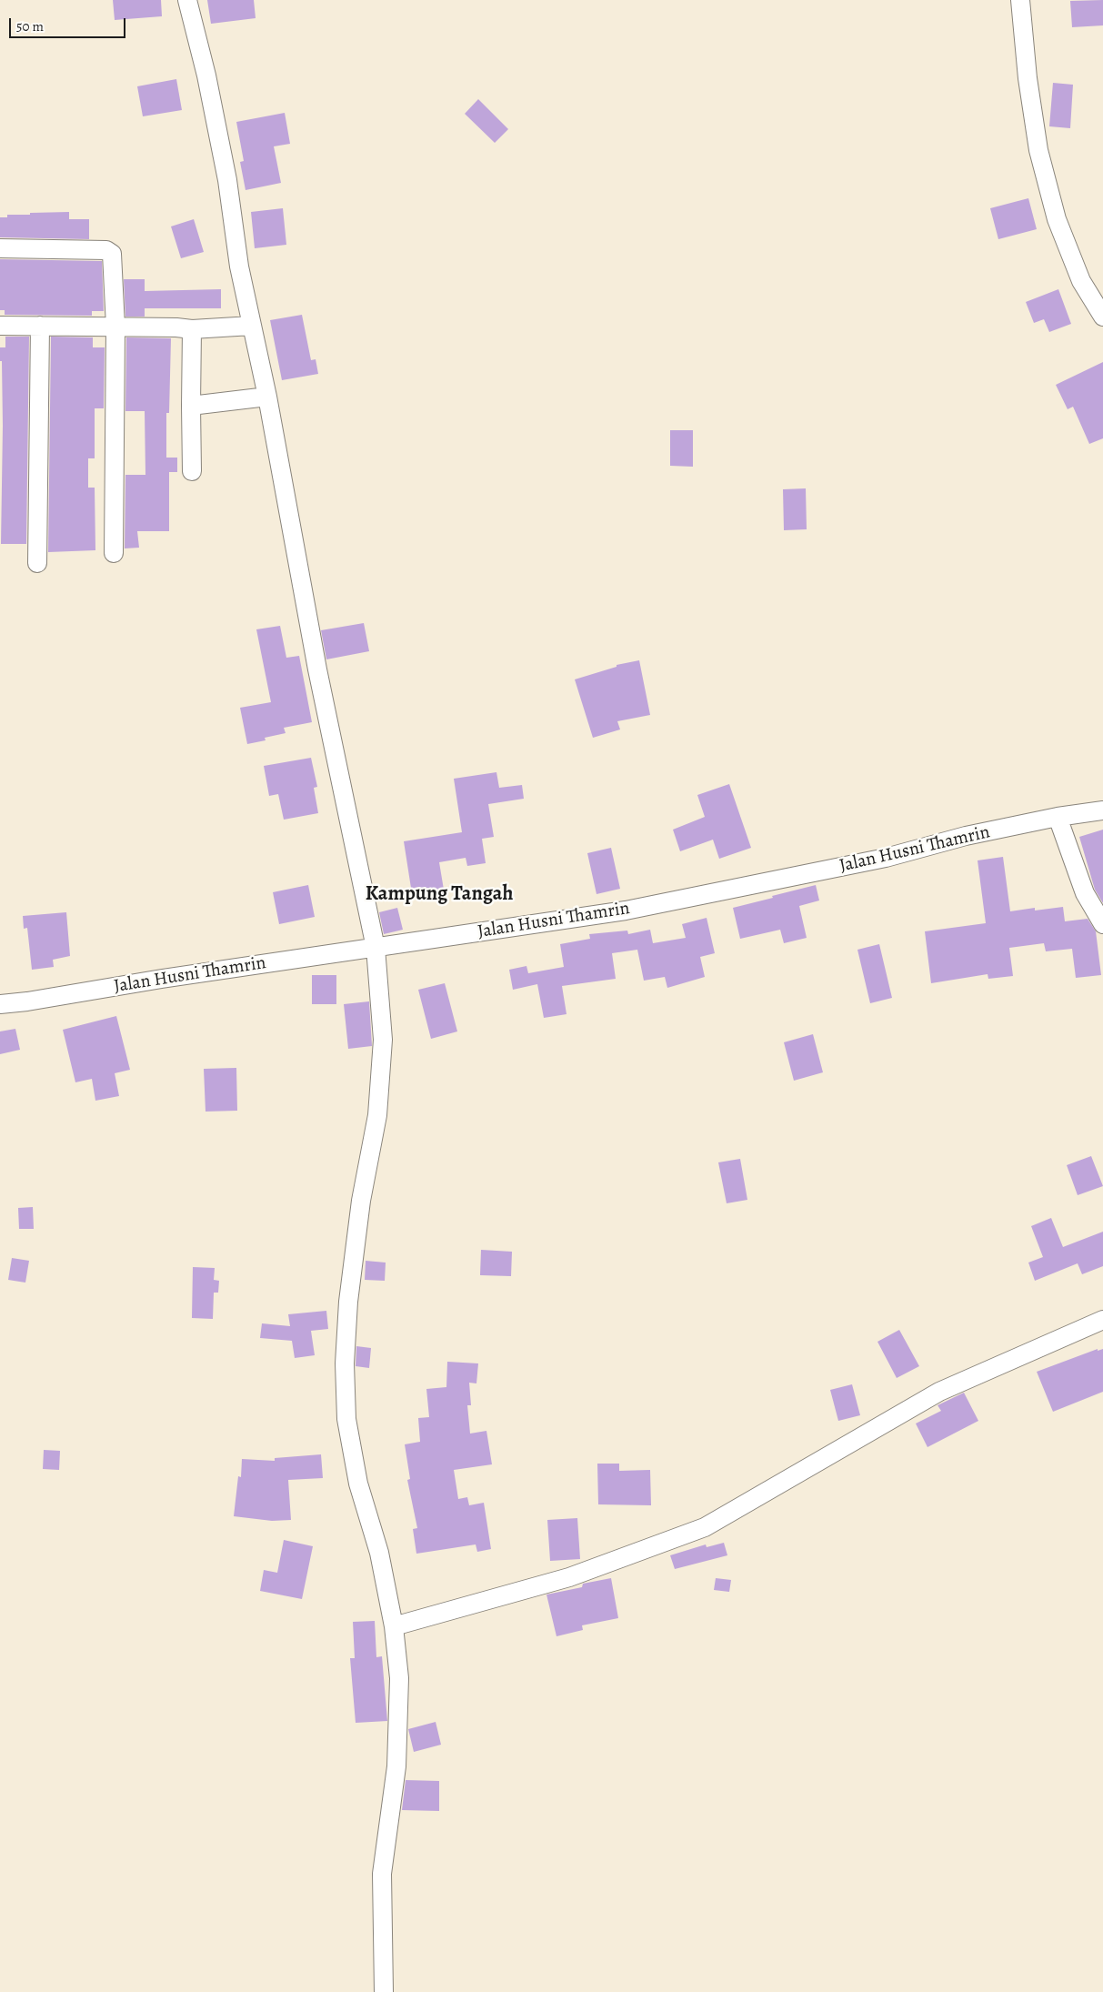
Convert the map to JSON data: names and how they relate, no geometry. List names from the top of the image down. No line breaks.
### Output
{"streets":{"street":["Jalan Husni Thamrin"]},"districts":["Kampung Tangah"],"scale_bar":"50 m"}
